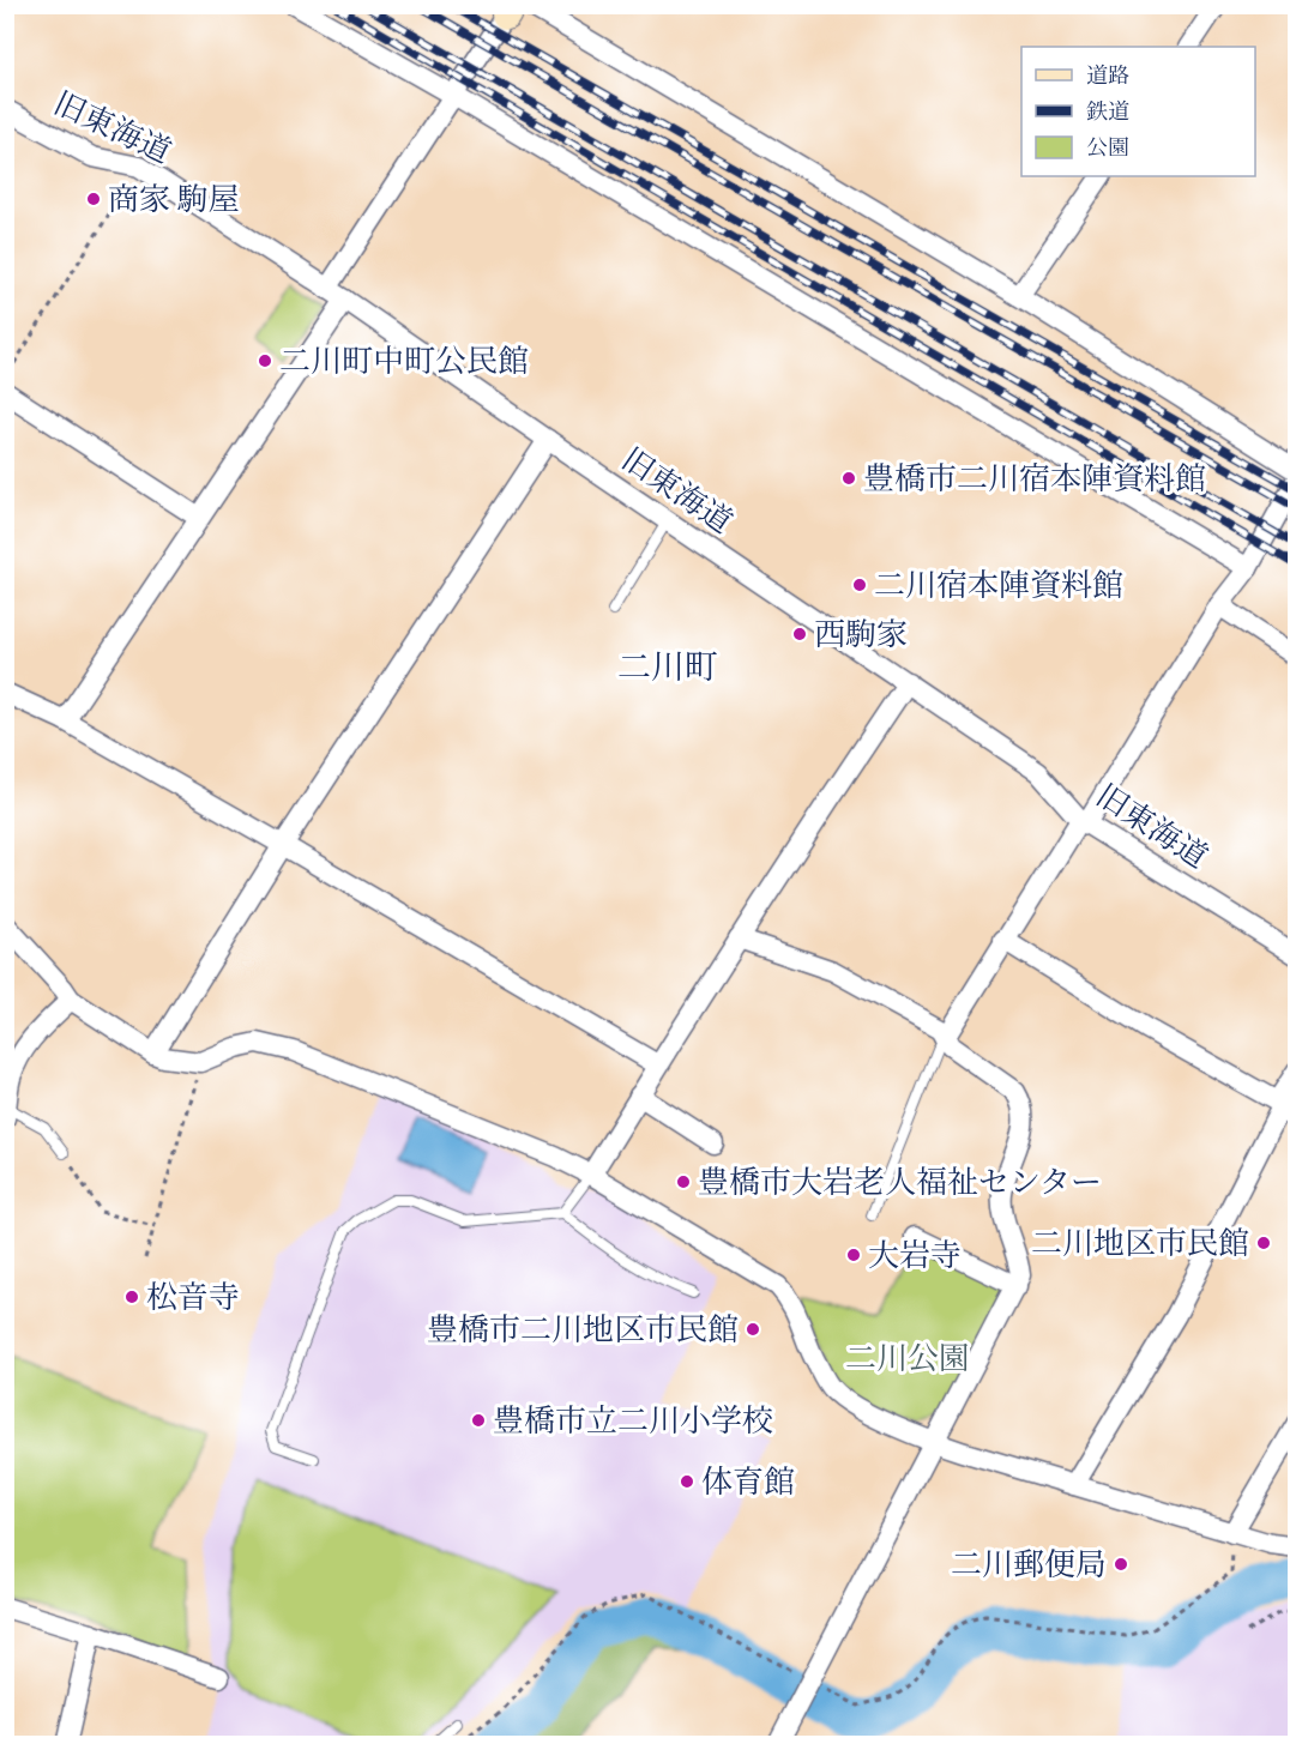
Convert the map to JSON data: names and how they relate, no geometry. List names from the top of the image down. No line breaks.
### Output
{"streets":{"street":["旧東海道"]},"districts":["二川町"],"parks":["二川公園"],"places":["商家 駒屋","二川町中町公民館","豊橋市二川宿本陣資料館","二川宿本陣資料館","西駒家","豊橋市大岩老人福祉センター","二川地区市民館","大岩寺","松音寺","豊橋市二川地区市民館","豊橋市立二川小学校","体育館","二川郵便局"],"legend":["道路","鉄道","公園"]}
